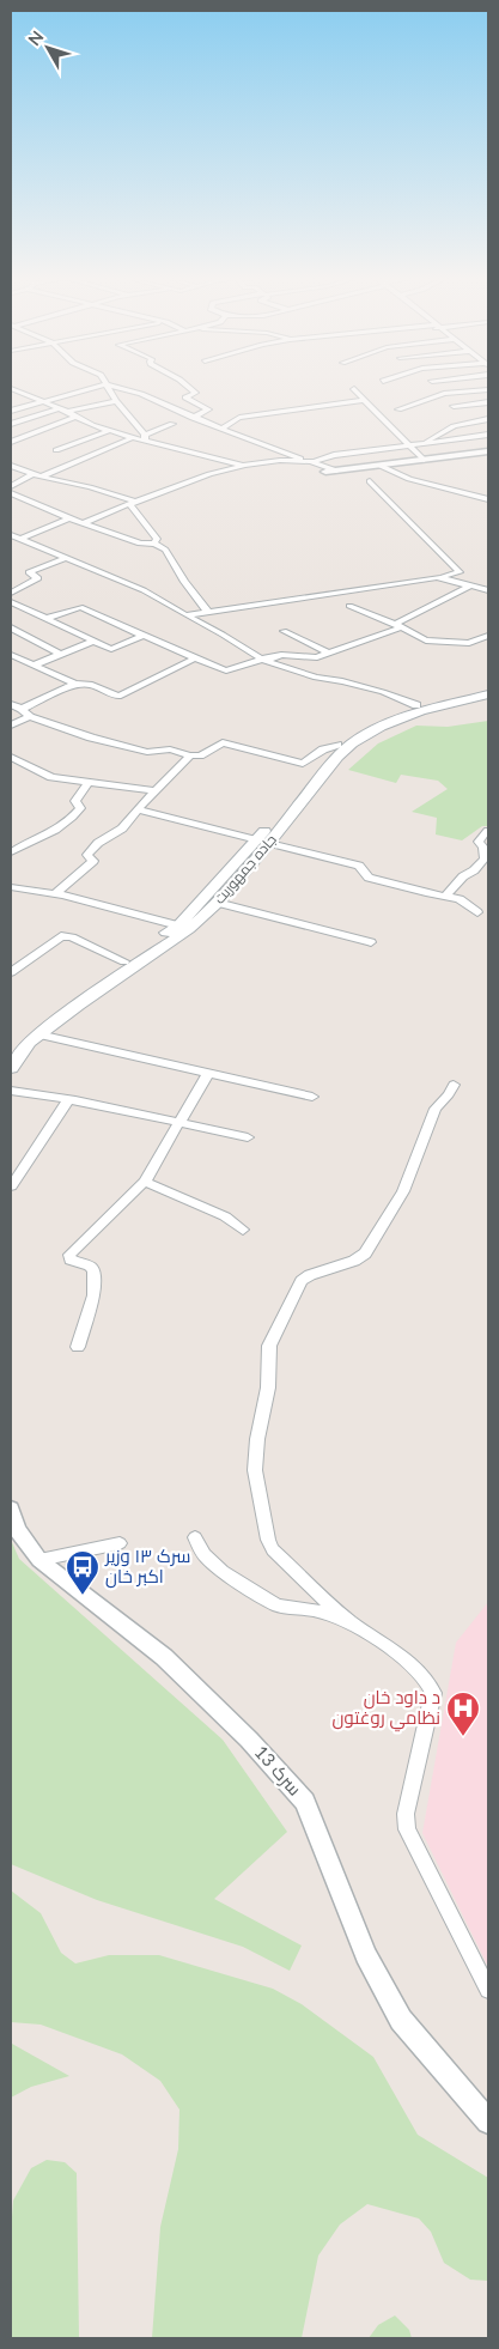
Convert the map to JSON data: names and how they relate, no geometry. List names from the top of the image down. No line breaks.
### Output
{"streets":{"main road":["جاده جمهوریت"],"street":["سرک 13"]},"places":{"bus stop":["سرک ۱۳ وزیر اکبر خان"],"hospital":["د داود خان نظامي روغتون"]},"north":"top left"}
